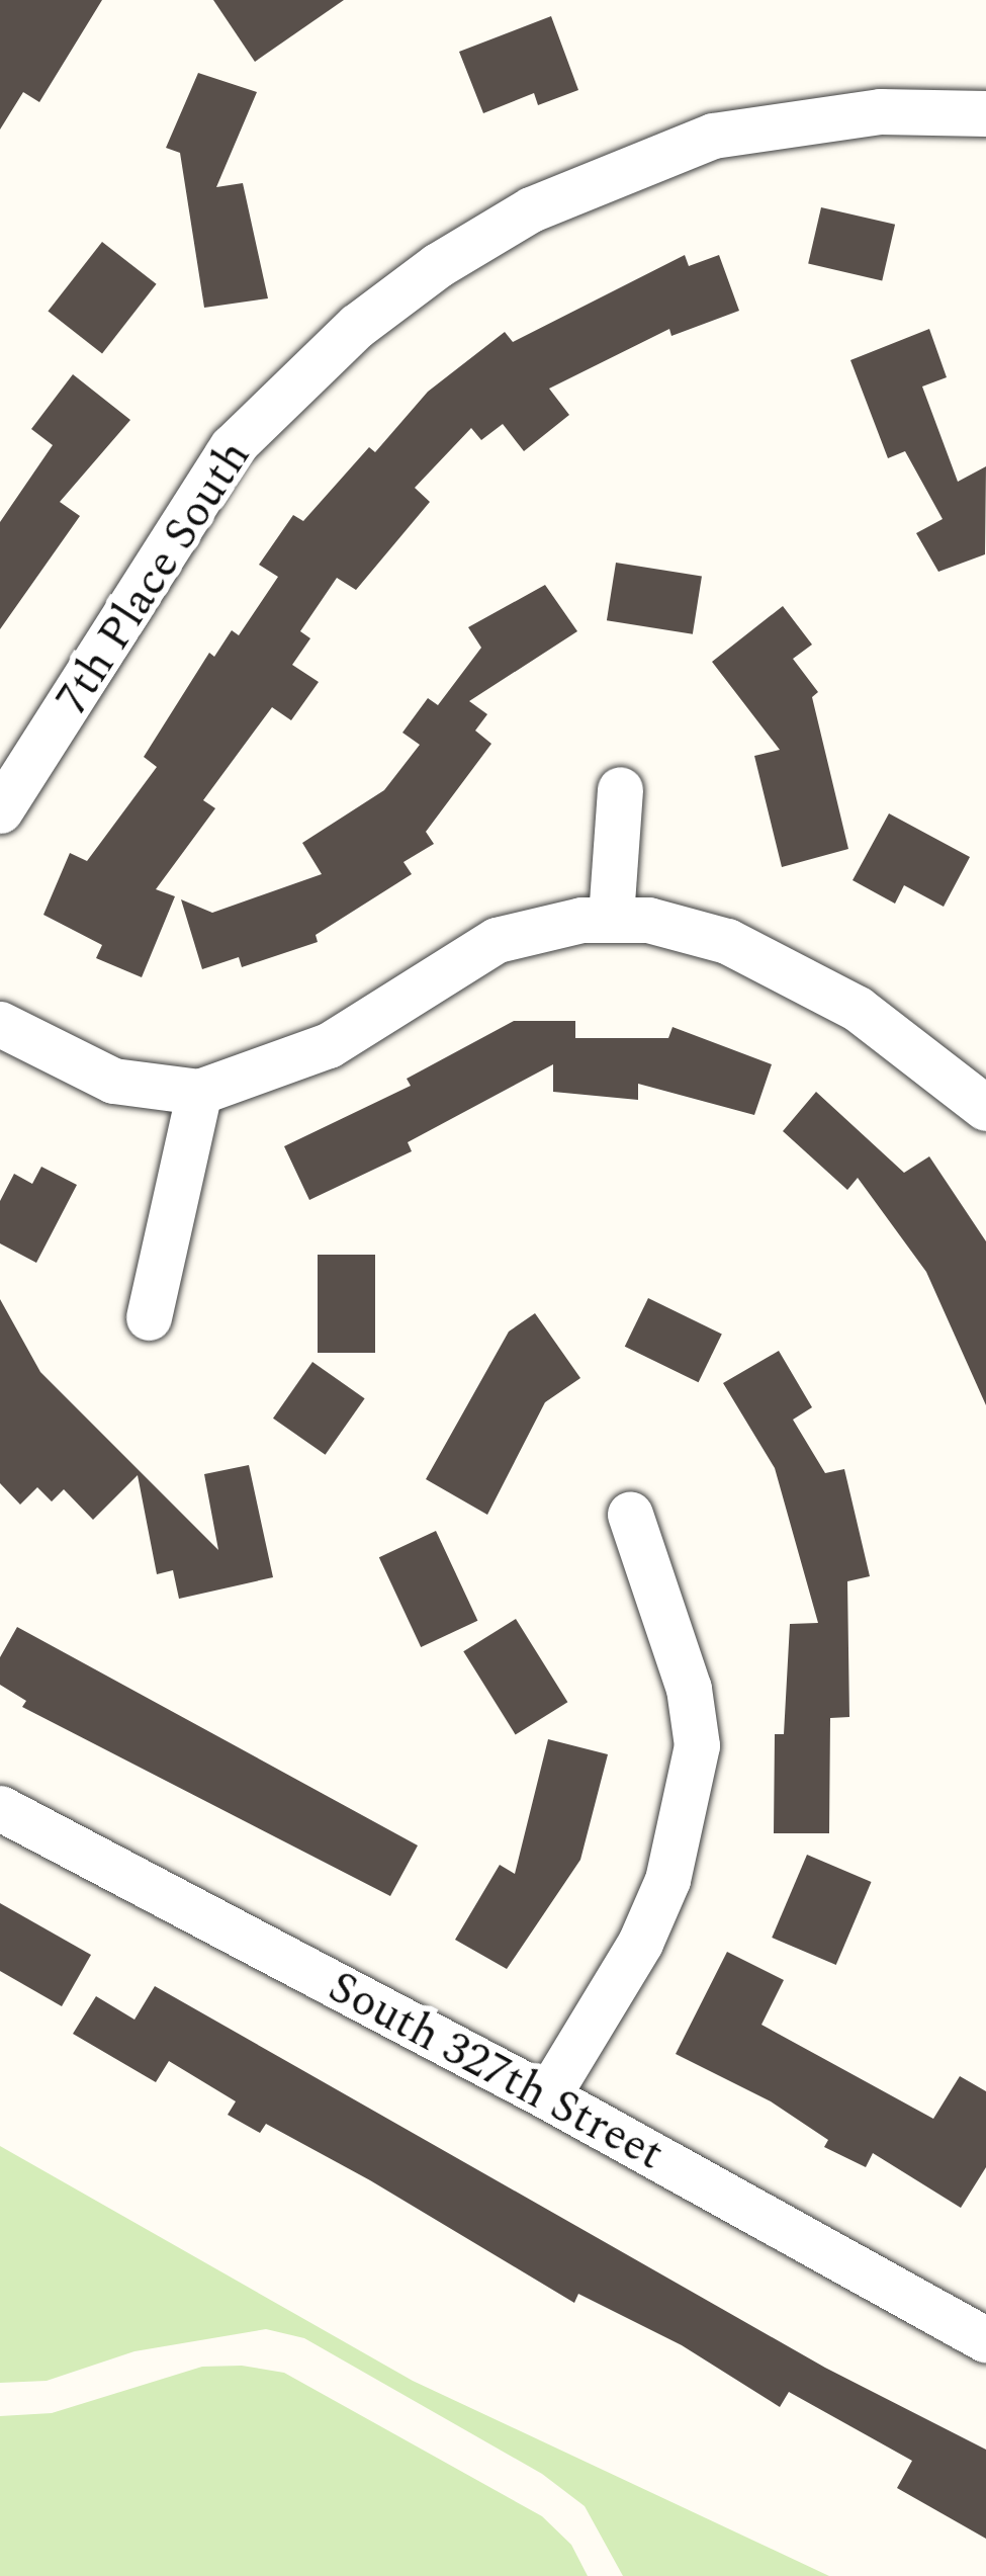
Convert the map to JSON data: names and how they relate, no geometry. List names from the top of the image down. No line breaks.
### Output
{"streets":{"street":["7th Place South","South 327th Street"]}}
